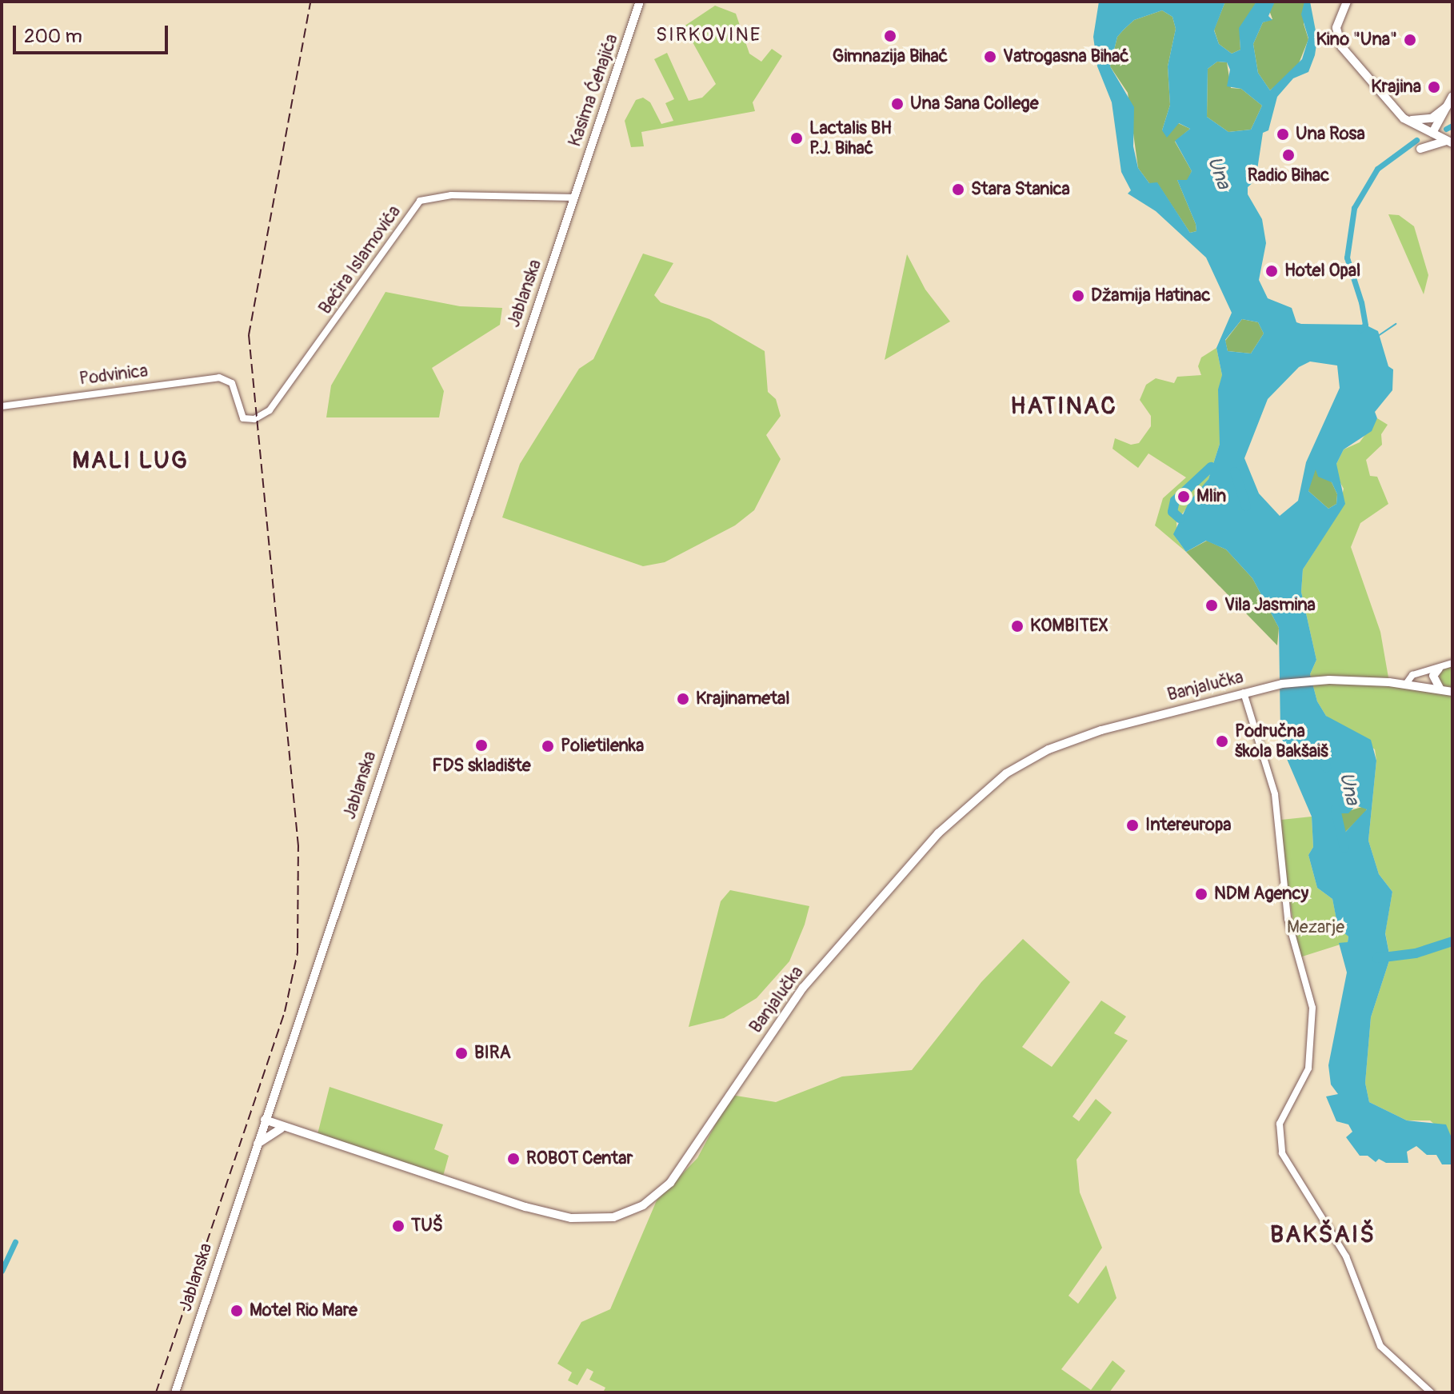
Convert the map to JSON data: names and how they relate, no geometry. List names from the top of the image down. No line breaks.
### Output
{"streets":{"main road":["Kasima Ćehajića","Jablanska","Banjalučka"],"street":["Bećira Islamovića","Podvinica"]},"crossings":[["Kasima Ćehajića","Bećira Islamovića"],["Kasima Ćehajića","Jablanska"],["Bećira Islamovića","Jablanska"],["Bećira Islamovića","Podvinica"]],"districts":["SIRKOVINE","HATINAC","MALI LUG","BAKŠAIŠ"],"water":["Una"],"parks":["Mezarje"],"places":["Gimnazija Bihać","Kino \"Una\"","Vatrogasna Bihać","Krajina","Una Sana College","Una Rosa","Lactalis BH P.J. Bihać","Radio Bihac","Stara Stanica","Hotel Opal","Džamija Hatinac","Mlin","Vila Jasmina","KOMBITEX","Krajinametal","Područna škola Bakšaiš","FDS skladište","Polietilenka","Intereuropa","NDM Agency","BIRA","ROBOT Centar","TUŠ","Motel Rio Mare"],"scale_bar":"200 m"}
